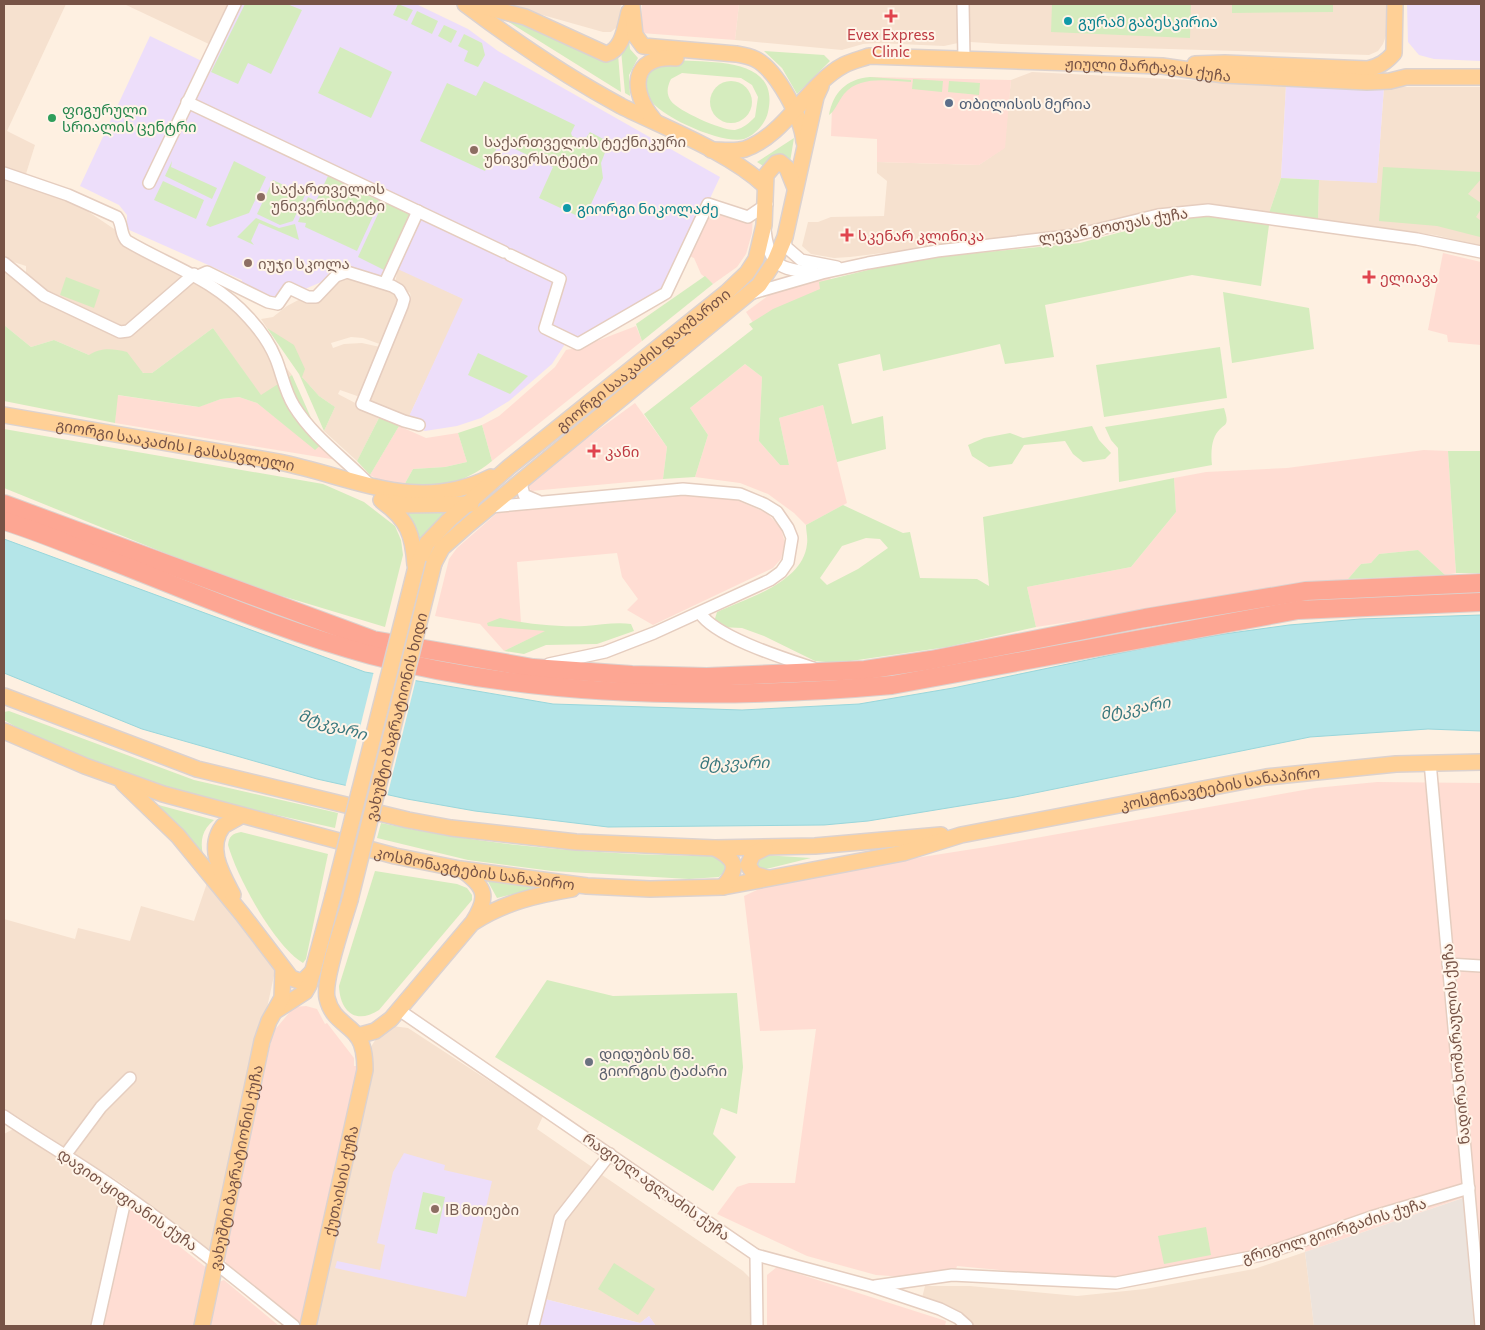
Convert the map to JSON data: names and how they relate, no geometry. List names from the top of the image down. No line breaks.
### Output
{"streets":{"main road":["ჟიული შარტავას ქუჩა","გიორგი სააკაძის დაღმართი","გიორგი სააკაძის I გასასვლელი","ვახუშტი ბაგრატიონის ხიდი","კოსმონავტების სანაპირო","ვახუშტი ბაგრატიონის ქუჩა","ქუთაისის ქუჩა"],"street":["ლევან გოთუას ქუჩა","ნადირა ხოშარაულის ქუჩა","რაფიელ აგლაძის ქუჩა","დავით ყიფიანის ქუჩა","გრიგოლ გიორგაძის ქუჩა"]},"crossings":[["ჟიული შარტავას ქუჩა","გიორგი სააკაძის დაღმართი"],["ლევან გოთუას ქუჩა","გიორგი სააკაძის დაღმართი"],["გიორგი სააკაძის დაღმართი","გიორგი სააკაძის I გასასვლელი"],["გიორგი სააკაძის დაღმართი","ვახუშტი ბაგრატიონის ხიდი"],["გიორგი სააკაძის I გასასვლელი","ვახუშტი ბაგრატიონის ხიდი"],["ვახუშტი ბაგრატიონის ხიდი","ქუთაისის ქუჩა"],["კოსმონავტების სანაპირო","ნადირა ხოშარაულის ქუჩა"],["ნადირა ხოშარაულის ქუჩა","გრიგოლ გიორგაძის ქუჩა"],["ვახუშტი ბაგრატიონის ქუჩა","დავით ყიფიანის ქუჩა"],["რაფიელ აგლაძის ქუჩა","გრიგოლ გიორგაძის ქუჩა"]],"water":["მტკვარი"],"places":{"health":["Evex Express Clinic","სკენარ კლინიკა","ელიავა","კანი"],"other":["გურამ გაბესკირია","თბილისის მერია","ფიგურული სრიალის ცენტრი","საქართველოს ტექნიკური უნივერსიტეტი","საქართველოს უნივერსიტეტი","გიორგი ნიკოლაძე","იუჯი სკოლა","დიდუბის წმ. გიორგის ტაძარი","IB მთიები"]}}
